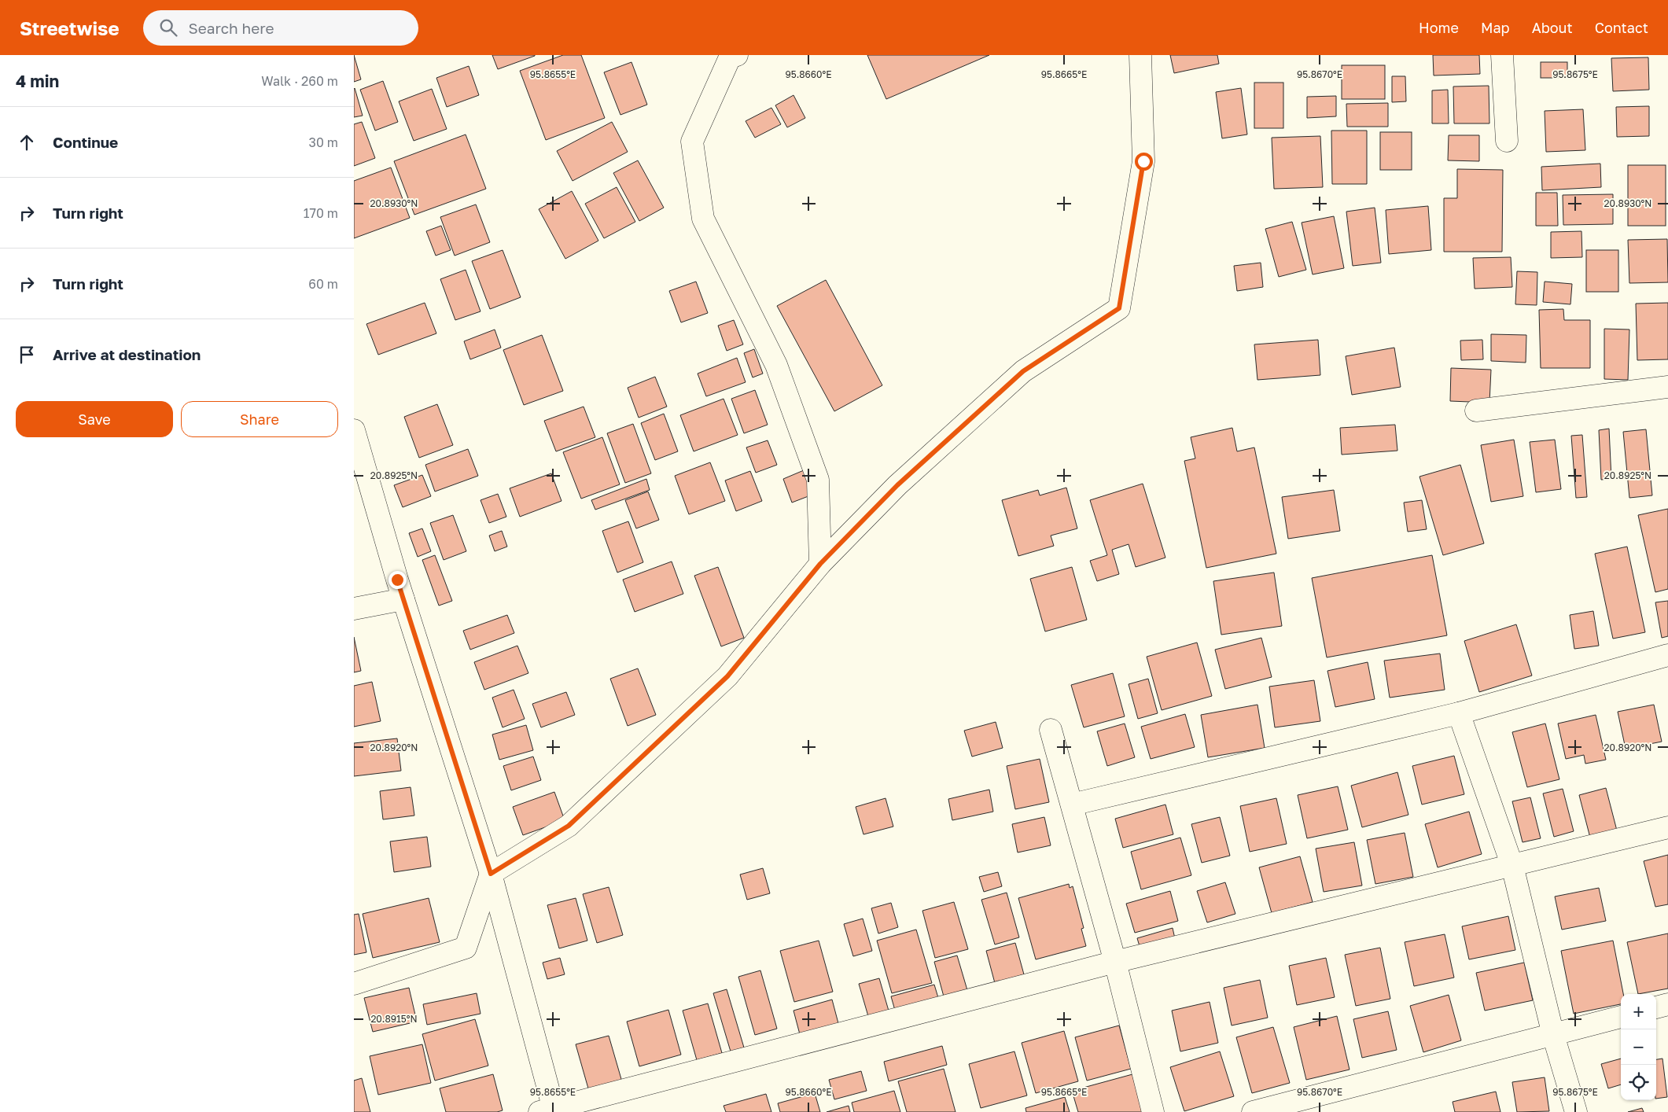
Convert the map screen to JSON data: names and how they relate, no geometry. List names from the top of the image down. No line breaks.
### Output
{"page":{"header":"Streetwise","search":"Search here","nav":["Home","Map","About","Contact"],"heading":["4 min","Walk · 260 m"],"list":[["Continue","30 m"],["Turn right","170 m"],["Turn right","60 m"],"Arrive at destination"],"buttons":["Save","Share"],"map_buttons":["+","−"]},"coordinates":["95.8655°E","95.8660°E","95.8665°E","95.8670°E","95.8675°E","20.8930°N","20.8925°N","20.8920°N","20.8915°N"]}
